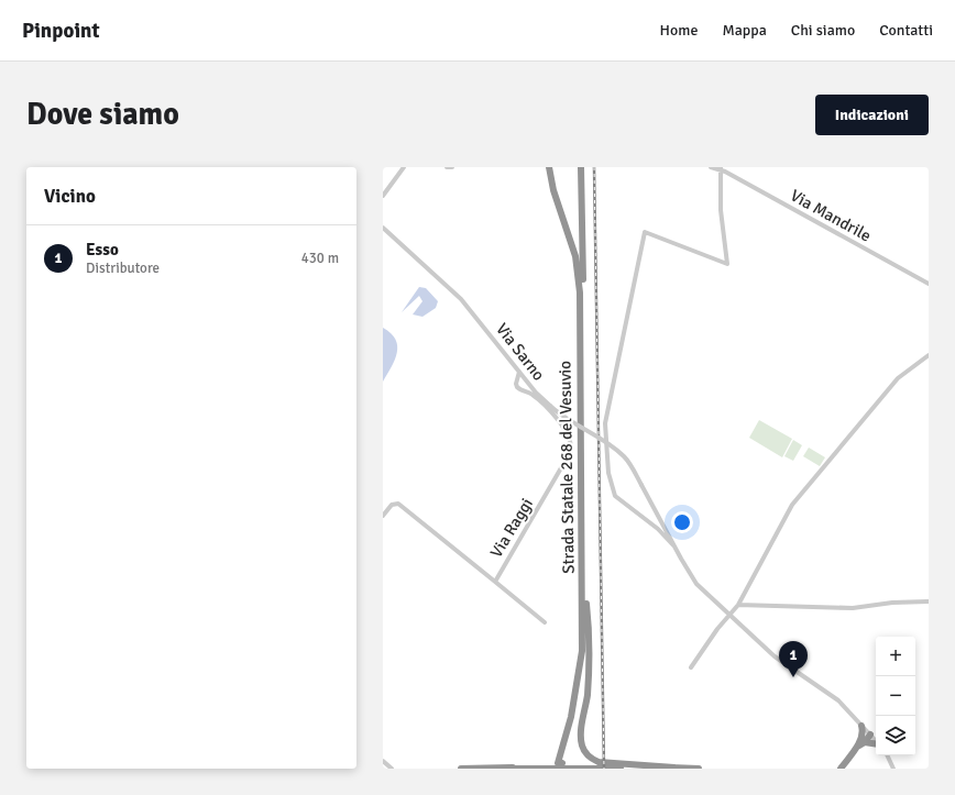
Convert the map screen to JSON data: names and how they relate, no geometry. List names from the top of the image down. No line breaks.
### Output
{"streets":{"highway":["Strada Statale 268 del Vesuvio"],"street":["Via Mandrile","Via Sarno","Via Raggi"]},"crossings":[["Via Sarno","Via Raggi"]],"page":{"header":"Pinpoint","nav":["Home","Mappa","Chi siamo","Contatti"],"buttons":"Indicazioni","title":"Dove siamo","heading":"Vicino","list":[{"mark":"1","name":"Esso","note":"Distributore","value":"430 m"}],"map_buttons":["+","−"],"pins":"1"}}
